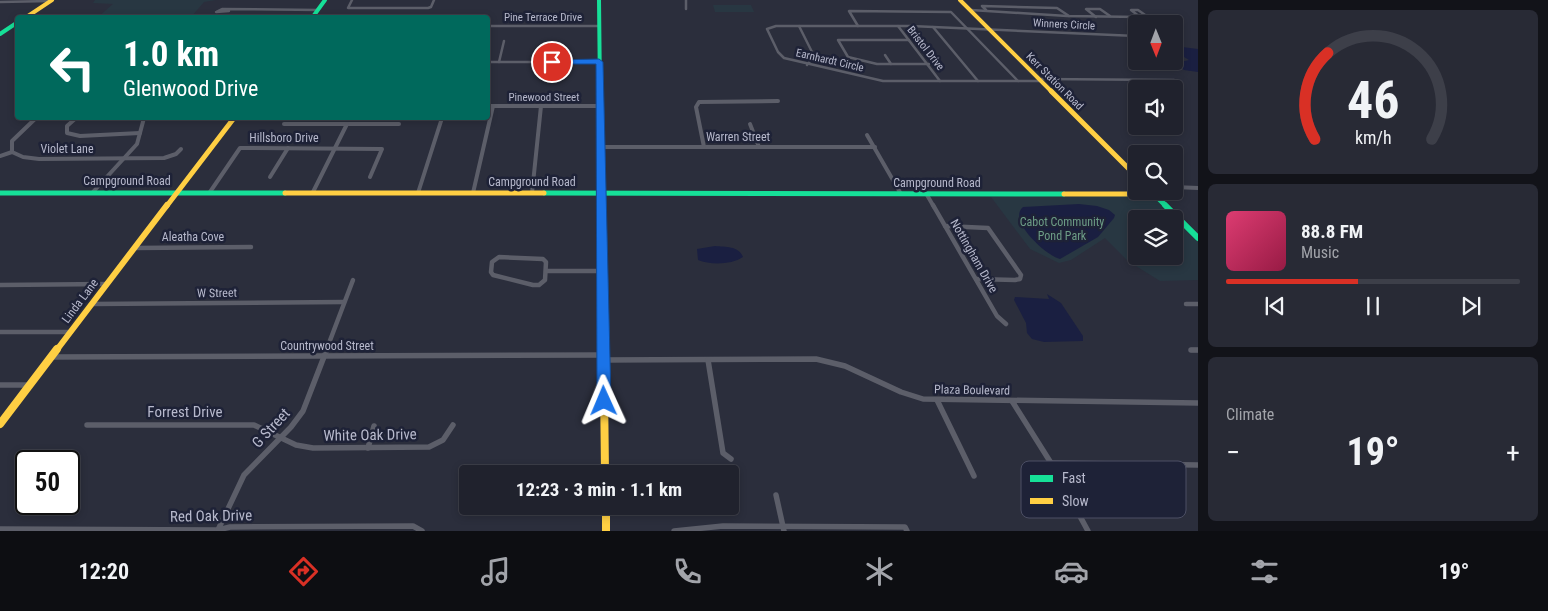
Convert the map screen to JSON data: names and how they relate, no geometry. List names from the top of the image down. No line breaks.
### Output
{"streets":{"street":["Pine Terrace Drive","Winners Circle","Bristol Drive","Earnhardt Circle","Kerr Station Road","Pinewood Street","Warren Street","Hillsboro Drive","Violet Lane","Campground Road","Aleatha Cove","Nottingham Drive","W Street","Linda Lane","Countrywood Street","Plaza Boulevard","Forrest Drive","G Street","White Oak Drive","Red Oak Drive"]},"crossings":[["Winners Circle","Earnhardt Circle"],["Winners Circle","Kerr Station Road"],["Bristol Drive","Earnhardt Circle"],["Earnhardt Circle","Kerr Station Road"],["Hillsboro Drive","Campground Road"],["Campground Road","Nottingham Drive"],["Campground Road","Linda Lane"],["Aleatha Cove","Linda Lane"],["W Street","Linda Lane"],["W Street","G Street"],["Linda Lane","Countrywood Street"],["Countrywood Street","Plaza Boulevard"],["Countrywood Street","G Street"],["Forrest Drive","G Street"],["Forrest Drive","White Oak Drive"],["G Street","White Oak Drive"],["G Street","Red Oak Drive"]],"parks":["Cabot Community Pond Park"],"legend":["Fast","Slow"],"north":"bottom","page":{"turn":["1.0 km","Glenwood Drive"],"song":["88.8 FM","Music"],"tile":"Climate","heat":["−","19°","+"],"limit":"50","trip":"12:23 · 3 min · 1.1 km","tabs":["12:20","19°"],"gauge":["46","km/h"]}}
